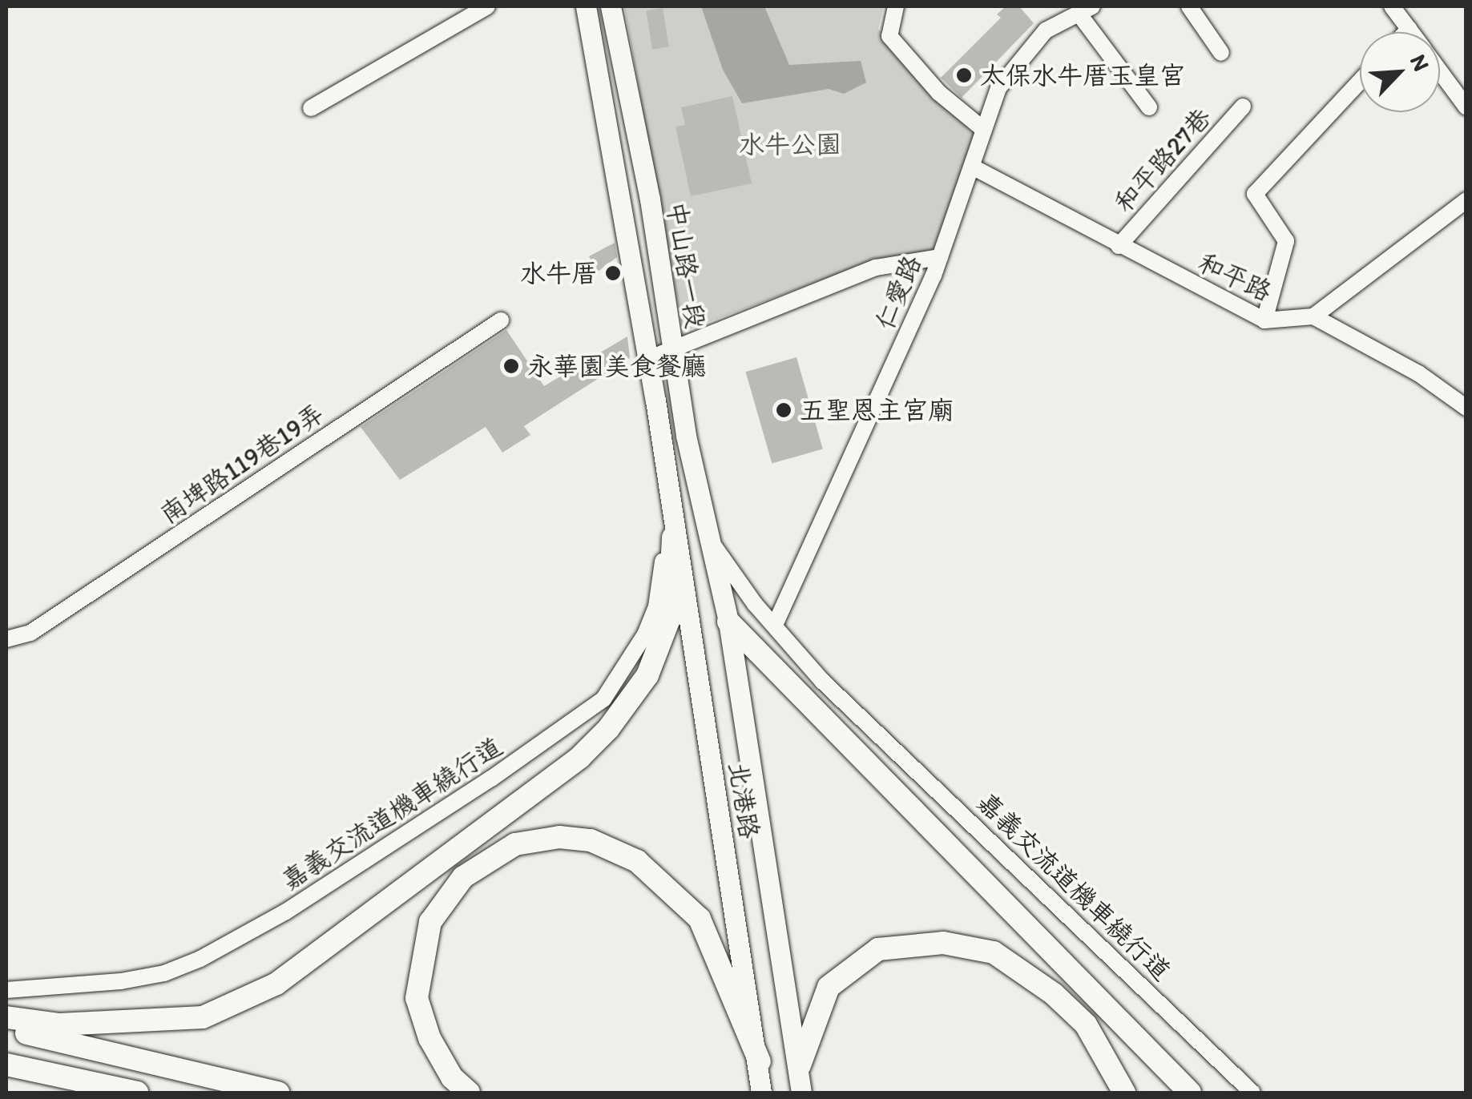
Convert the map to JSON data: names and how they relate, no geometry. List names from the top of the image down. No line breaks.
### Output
{"streets":{"main road":["中山路一段","北港路"],"street":["和平路27巷","和平路","仁愛路","南埤路119巷19弄","嘉義交流道機車繞行道"]},"crossings":[["和平路27巷","和平路"],["中山路一段","北港路"],["中山路一段","嘉義交流道機車繞行道"],["和平路","仁愛路"],["仁愛路","嘉義交流道機車繞行道"],["北港路","嘉義交流道機車繞行道"]],"parks":["水牛公園"],"places":["太保水牛厝玉皇宮","水牛厝","永華園美食餐廳","五聖恩主宮廟"],"north":"top right"}
